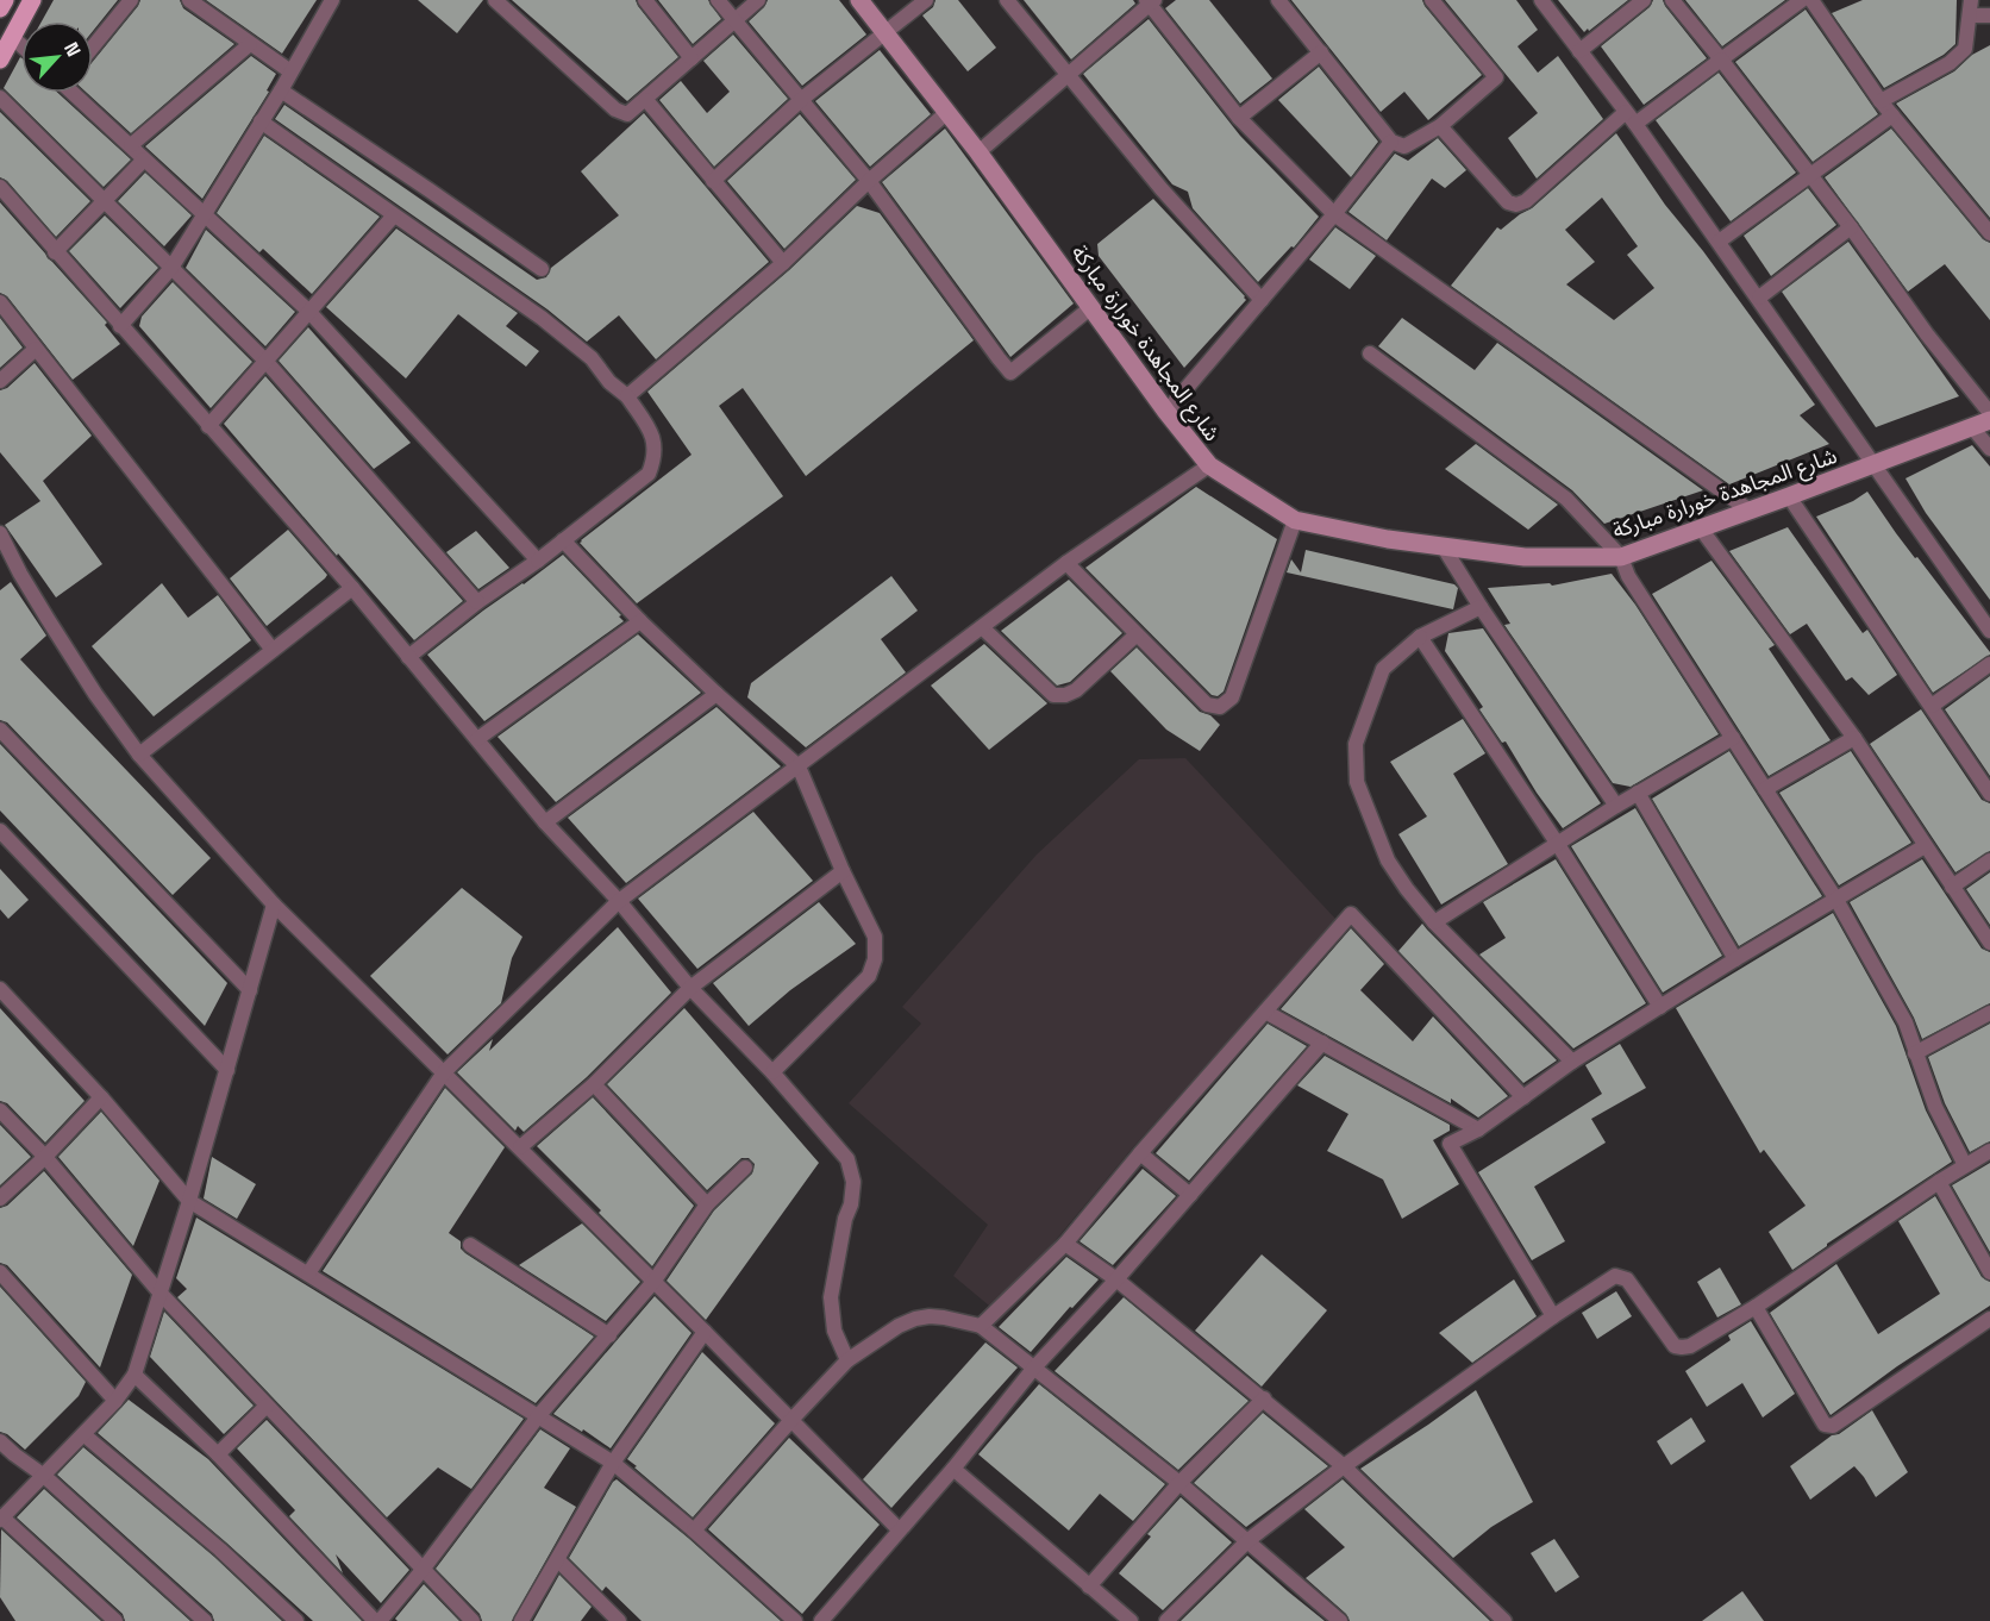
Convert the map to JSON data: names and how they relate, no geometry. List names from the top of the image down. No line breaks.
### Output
{"streets":{"street":["شارع المجاهدة خورارة مباركة"]},"north":"top right"}
